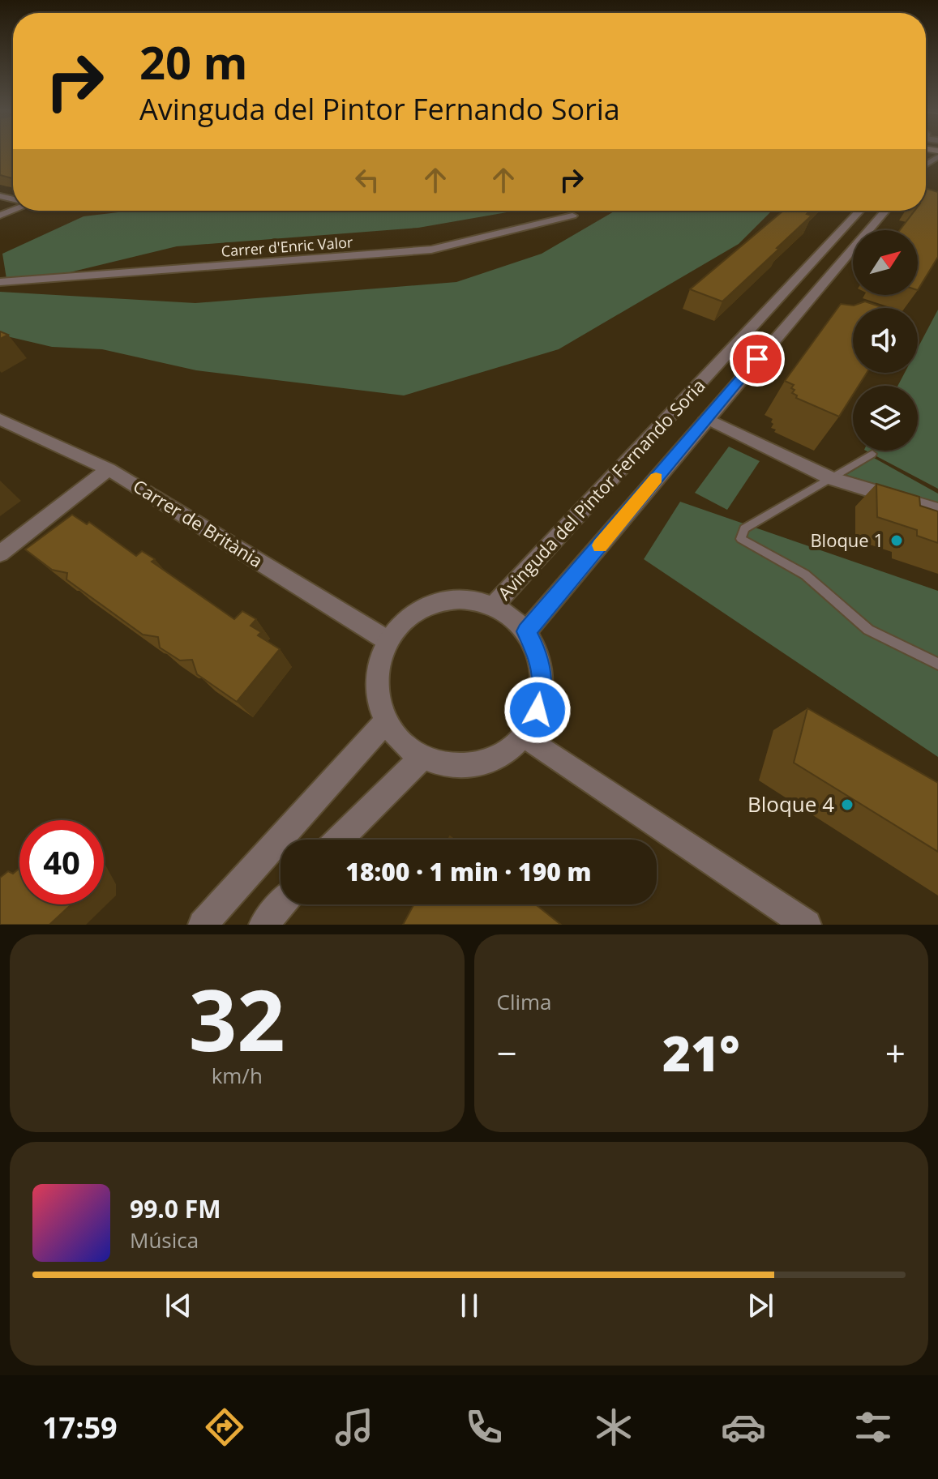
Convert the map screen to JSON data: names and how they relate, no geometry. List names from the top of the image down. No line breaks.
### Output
{"streets":{"street":["Carrer d'Enric Valor","Avinguda del Pintor Fernando Soria","Carrer de Britània"]},"crossings":[["Avinguda del Pintor Fernando Soria","Carrer de Britània"]],"places":["Bloque 1","Bloque 4"],"north":"top right","page":{"turn":["20 m","Avinguda del Pintor Fernando Soria"],"limit":"40","trip":"18:00 · 1 min · 190 m","tile":[["32","km/h"],"Clima"],"heat":["−","21°","+"],"song":["99.0 FM","Música"],"tabs":"17:59"}}
